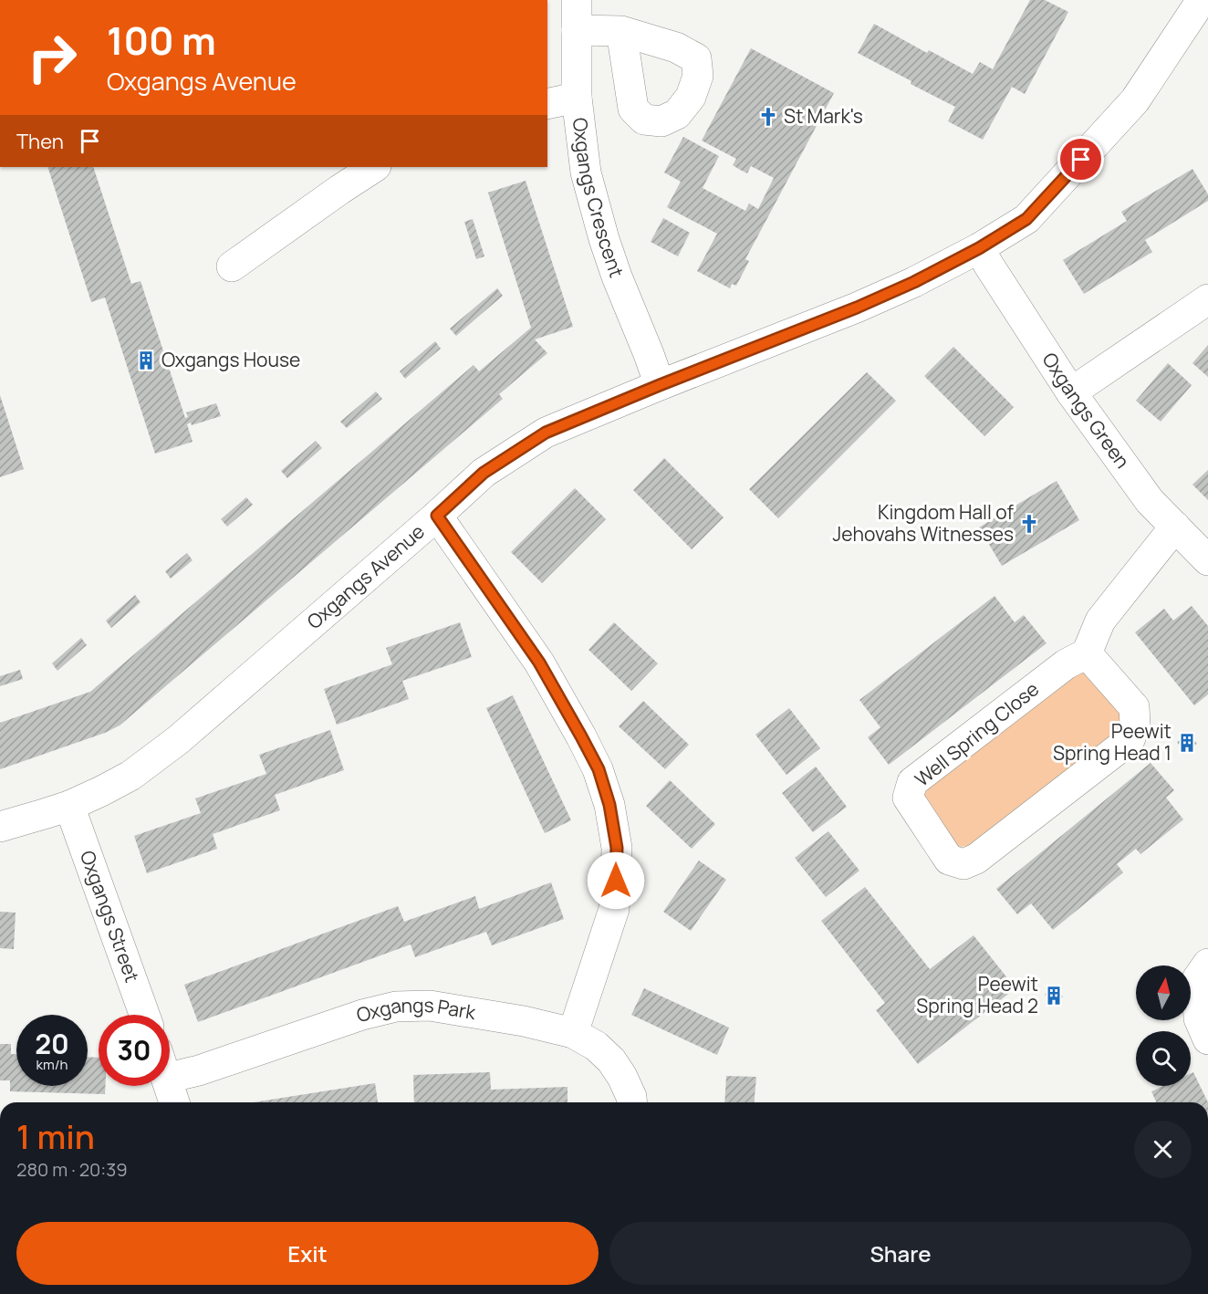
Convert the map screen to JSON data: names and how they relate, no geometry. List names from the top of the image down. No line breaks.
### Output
{"streets":{"street":["Oxgangs Crescent","Oxgangs Green","Oxgangs Avenue","Well Spring Close","Oxgangs Street","Oxgangs Park"]},"crossings":[["Oxgangs Crescent","Oxgangs Avenue"],["Oxgangs Green","Oxgangs Avenue"],["Oxgangs Avenue","Oxgangs Street"]],"places":{"church":["St Mark's","Kingdom Hall of Jehovahs Witnesses"],"building":["Oxgangs House","Peewit Spring Head 1","Peewit Spring Head 2"]},"north":"top","page":{"turn":["100 m","Oxgangs Avenue"],"then":"Then","speed":"20 km/h","limit":"30","heading":["1 min","280 m · 20:39"],"buttons":["Exit","Share"]}}
